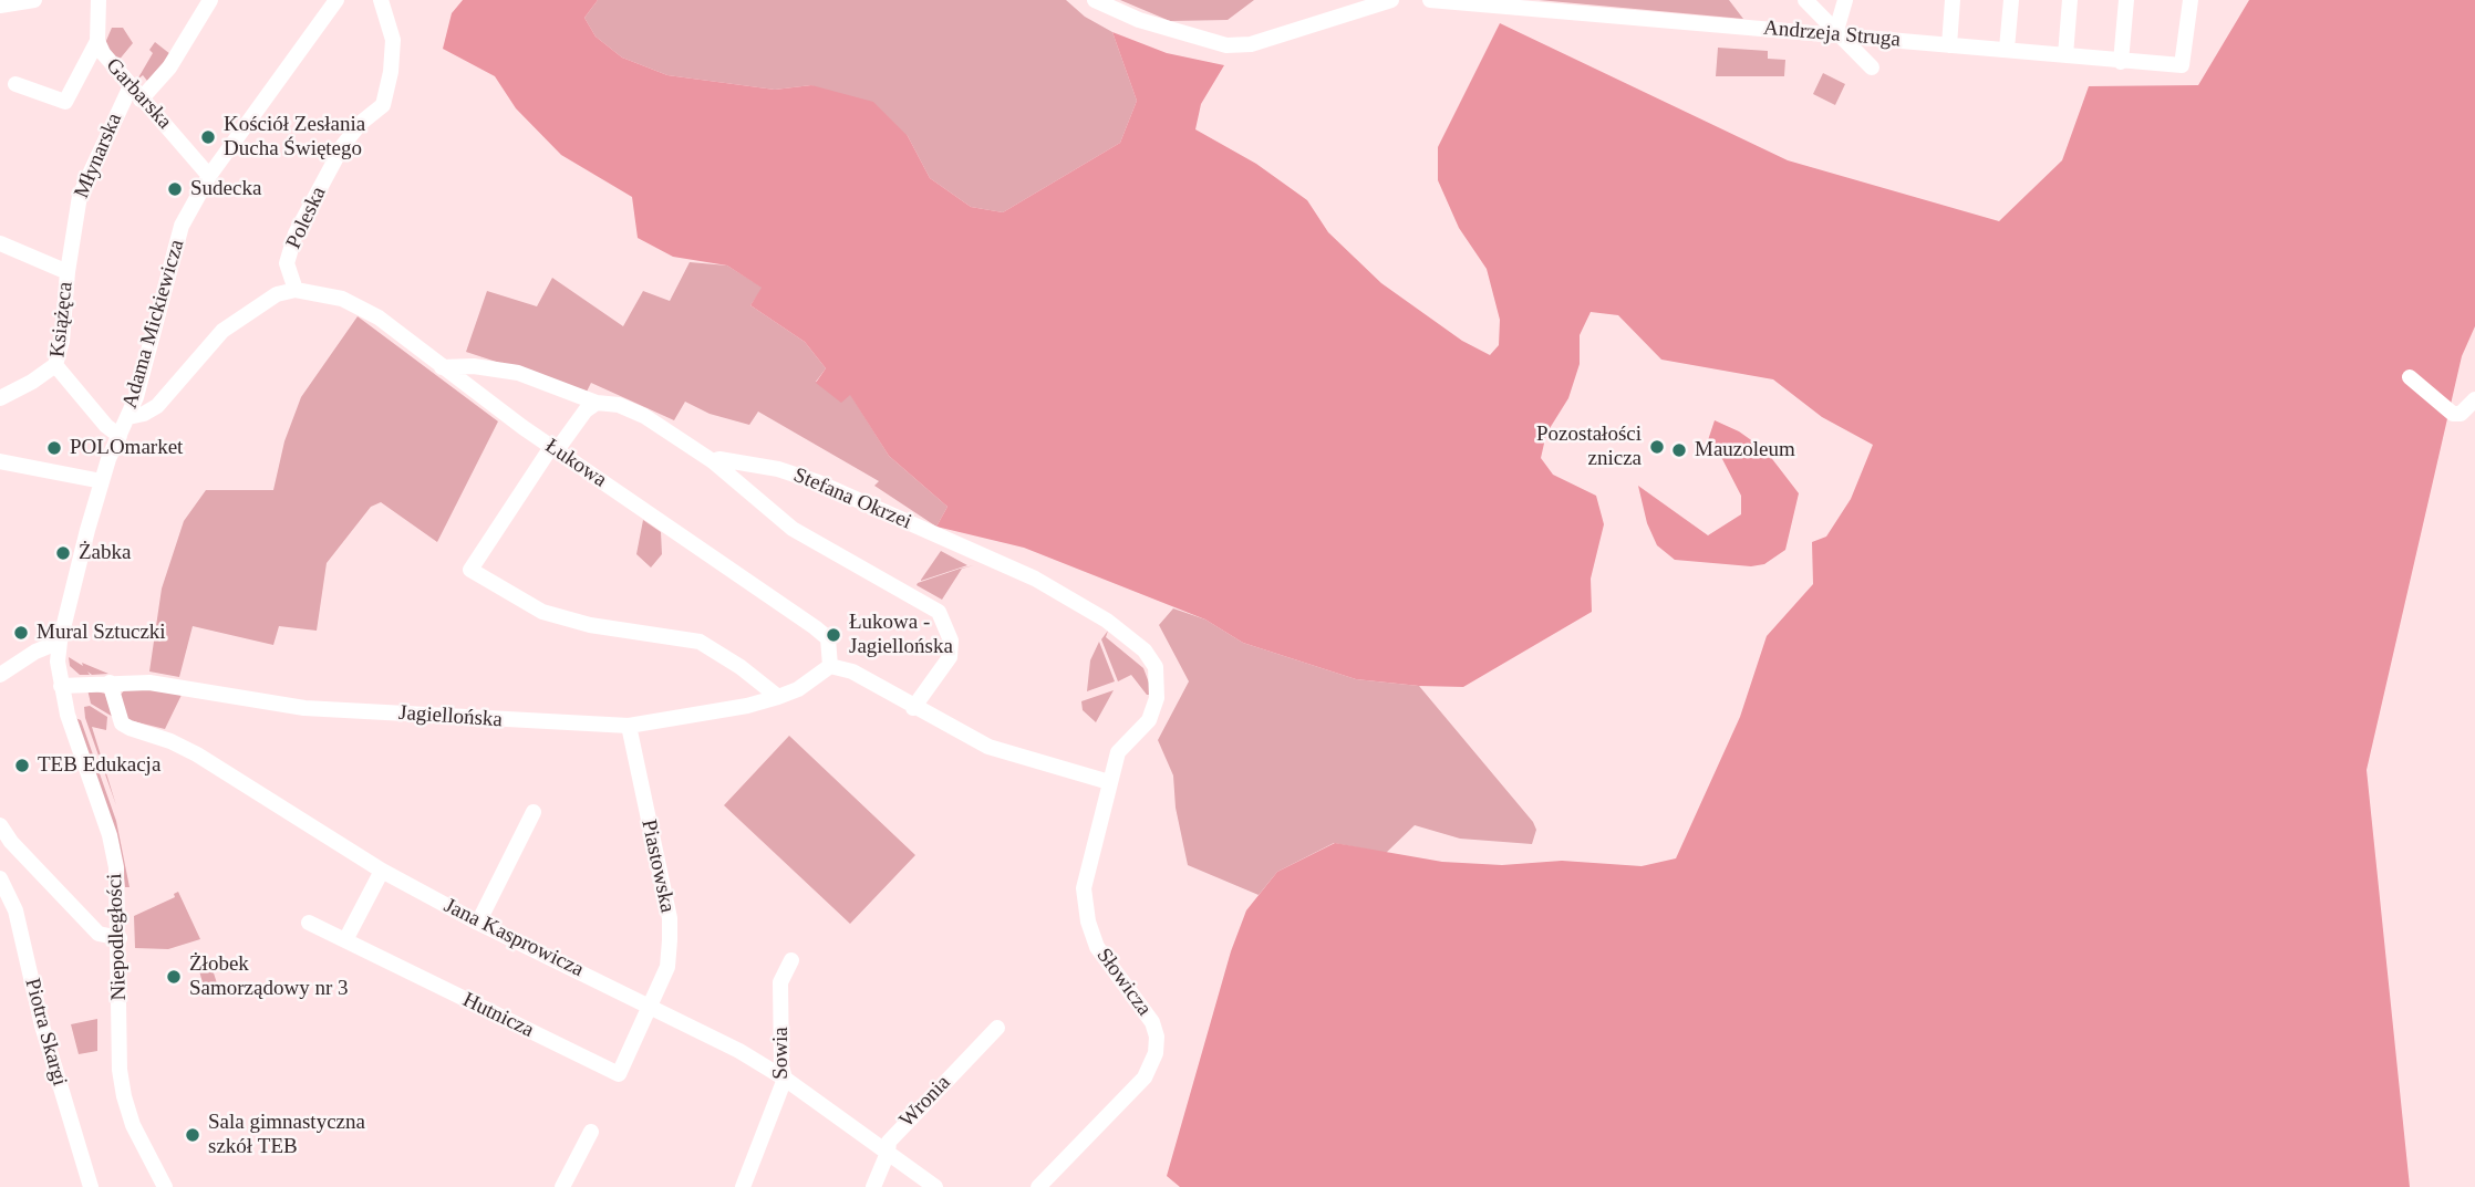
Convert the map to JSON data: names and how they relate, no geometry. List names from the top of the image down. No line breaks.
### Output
{"streets":{"street":["Andrzeja Struga","Garbarska","Młynarska","Poleska","Książęca","Adama Mickiewicza","Łukowa","Stefana Okrzei","Jagiellońska","Piastowska","Niepodległości","Jana Kasprowicza","Słowicza","Hutnicza","Piotra Skargi","Sowia","Wronia"]},"crossings":[["Garbarska","Młynarska"],["Garbarska","Adama Mickiewicza"],["Młynarska","Książęca"],["Poleska","Łukowa"],["Książęca","Adama Mickiewicza"],["Adama Mickiewicza","Jagiellońska"],["Adama Mickiewicza","Niepodległości"],["Łukowa","Jagiellońska"],["Stefana Okrzei","Słowicza"],["Jagiellońska","Piastowska"],["Jagiellońska","Niepodległości"],["Jagiellońska","Jana Kasprowicza"],["Piastowska","Jana Kasprowicza"],["Piastowska","Hutnicza"],["Jana Kasprowicza","Hutnicza"],["Jana Kasprowicza","Sowia"],["Jana Kasprowicza","Wronia"]],"places":["Kościół Zesłania Ducha Świętego","Sudecka","Pozostałości znicza","POLOmarket","Mauzoleum","Żabka","Mural Sztuczki","Łukowa - Jagiellońska","TEB Edukacja","Żłobek Samorządowy nr 3","Sala gimnastyczna szkół TEB"]}
